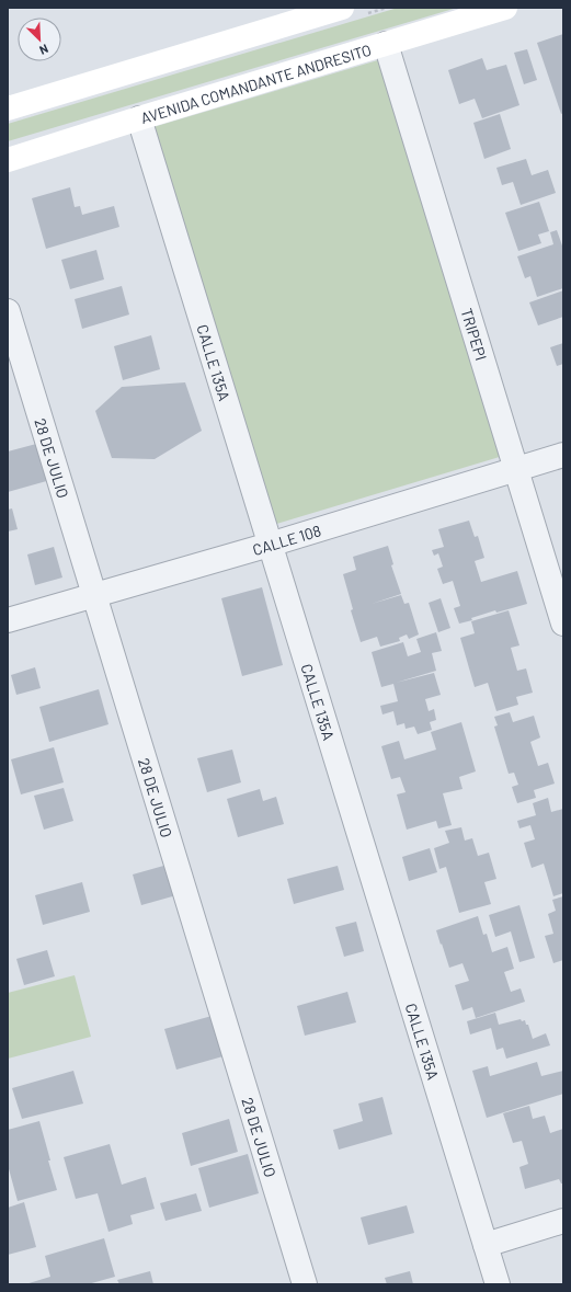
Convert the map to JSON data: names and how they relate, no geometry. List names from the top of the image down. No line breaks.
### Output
{"streets":{"main road":["AVENIDA COMANDANTE ANDRESITO"],"street":["TRIPEPI","CALLE 135A","28 DE JULIO","CALLE 108"]},"crossings":[["AVENIDA COMANDANTE ANDRESITO","TRIPEPI"],["AVENIDA COMANDANTE ANDRESITO","CALLE 135A"],["TRIPEPI","CALLE 108"],["CALLE 135A","CALLE 108"],["28 DE JULIO","CALLE 108"]],"north":"bottom right"}
